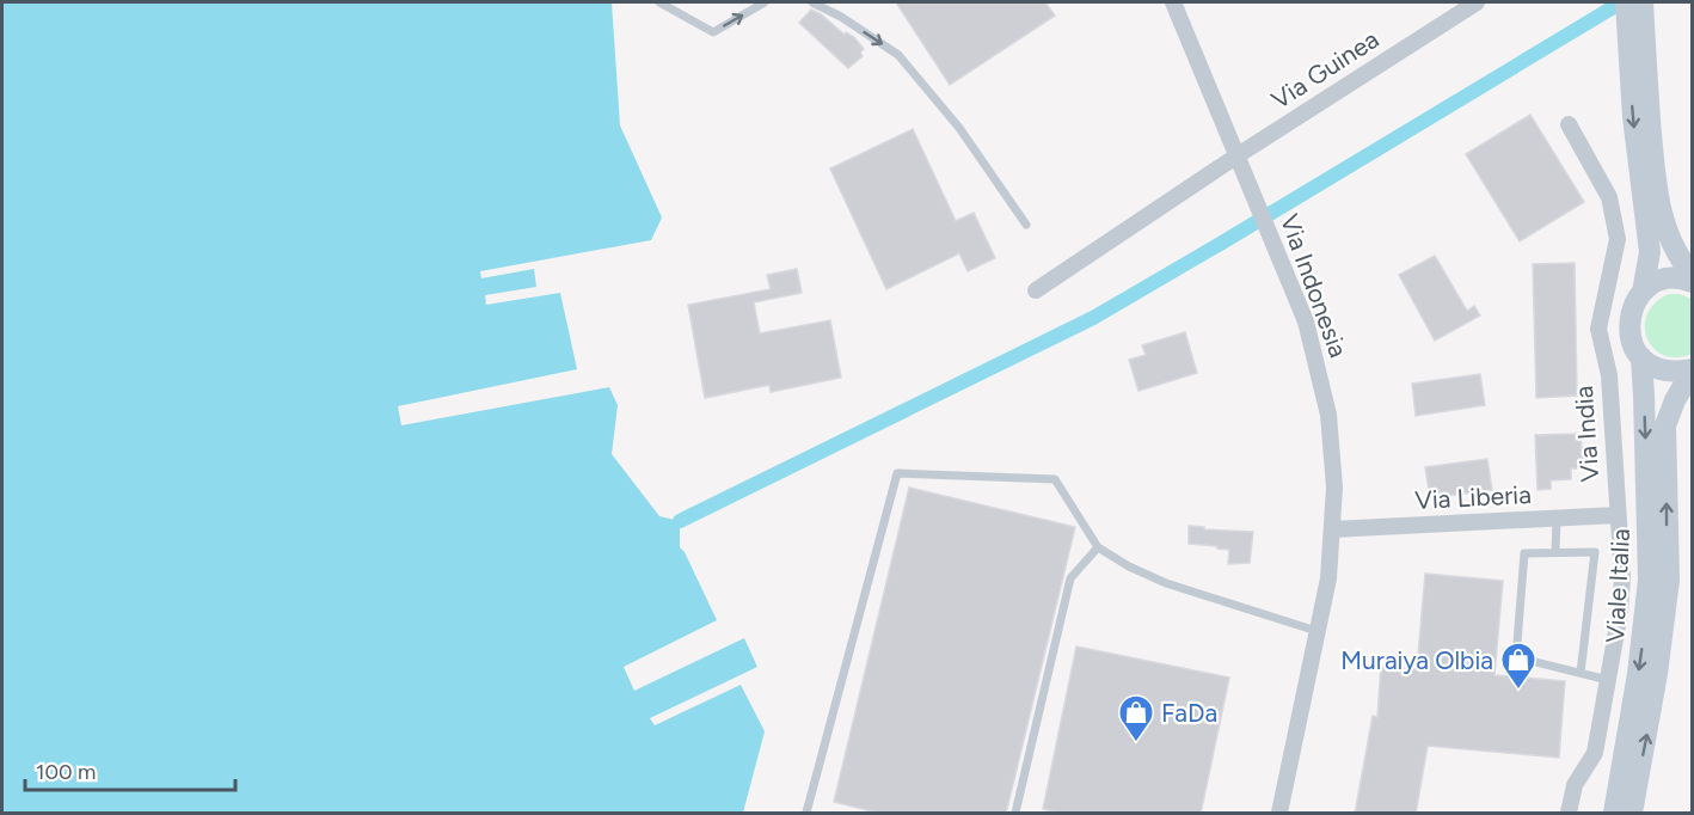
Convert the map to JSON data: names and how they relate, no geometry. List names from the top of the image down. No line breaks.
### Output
{"streets":{"main road":["Viale Italia"],"street":["Via Guinea","Via Indonesia","Via India","Via Liberia"]},"crossings":[["Via Guinea","Via Indonesia"],["Via Indonesia","Via Liberia"],["Via India","Via Liberia"]],"places":{"shop":["Muraiya Olbia","FaDa"]},"scale_bar":"100 m"}
